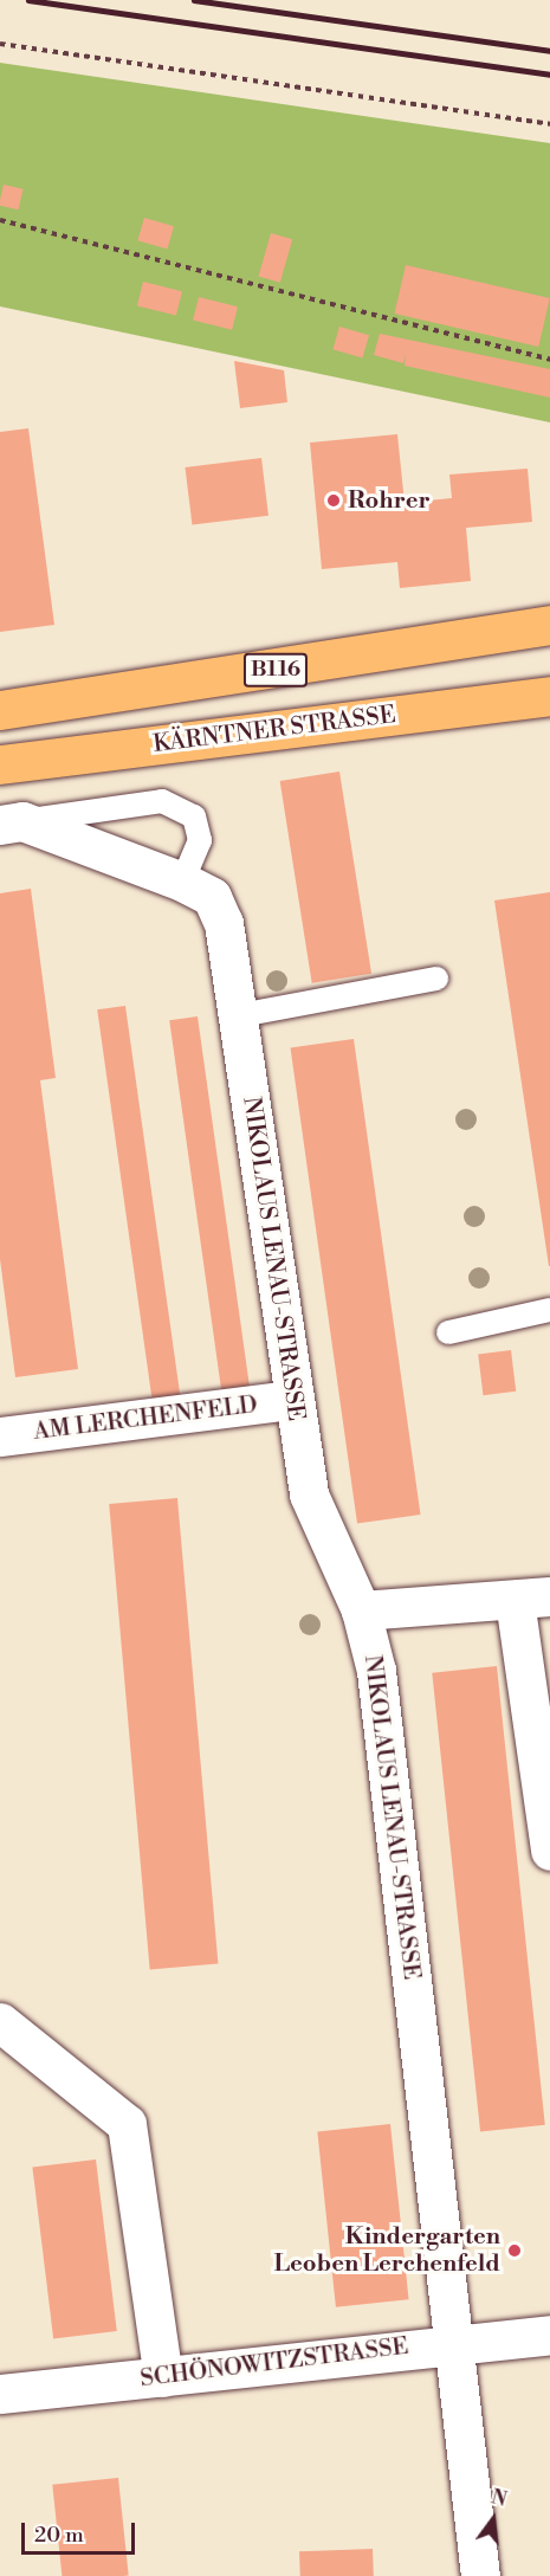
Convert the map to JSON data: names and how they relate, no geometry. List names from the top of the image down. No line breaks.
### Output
{"streets":{"main road":["B116","KÄRNTNER STRASSE"],"street":["NIKOLAUS LENAU-STRASSE","AM LERCHENFELD","SCHÖNOWITZSTRASSE"]},"crossings":[["NIKOLAUS LENAU-STRASSE","AM LERCHENFELD"],["NIKOLAUS LENAU-STRASSE","SCHÖNOWITZSTRASSE"]],"places":["Rohrer","Kindergarten Leoben Lerchenfeld"],"scale_bar":"20 m","north":"top"}
